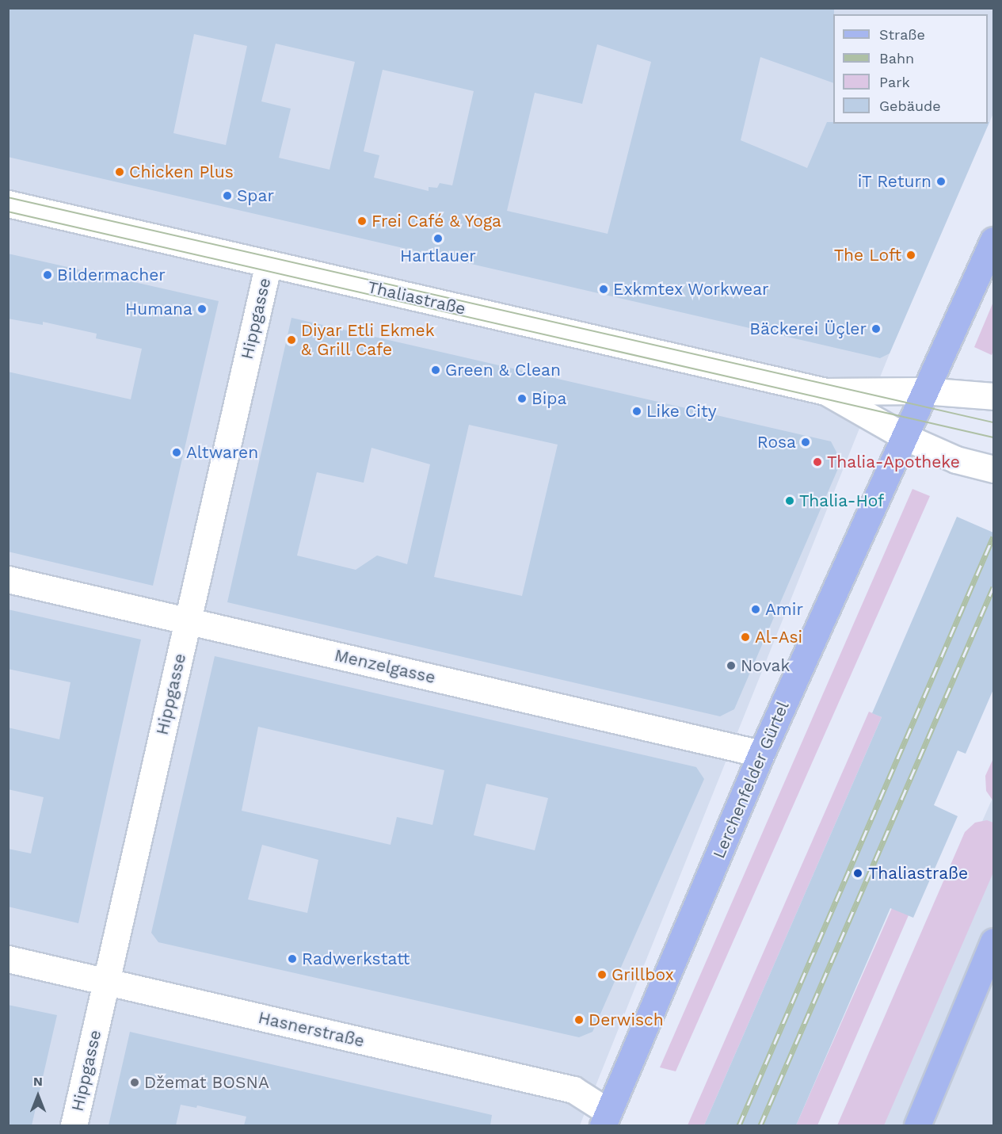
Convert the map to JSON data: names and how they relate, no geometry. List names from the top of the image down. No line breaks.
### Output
{"streets":{"main road":["Lerchenfelder Gürtel"],"street":["Thaliastraße","Hippgasse","Menzelgasse","Hasnerstraße"]},"crossings":[["Thaliastraße","Hippgasse"],["Hippgasse","Menzelgasse"],["Hippgasse","Hasnerstraße"],["Menzelgasse","Lerchenfelder Gürtel"],["Lerchenfelder Gürtel","Hasnerstraße"]],"places":["Chicken Plus","iT Return","Spar","Frei Café & Yoga","Hartlauer","The Loft","Bildermacher","Exkmtex Workwear","Humana","Bäckerei Üçler","Diyar Etli Ekmek & Grill Cafe","Green & Clean","Bipa","Like City","Rosa","Altwaren","Thalia-Apotheke","Thalia-Hof","Amir","Al-Asi","Novak","Thaliastraße","Radwerkstatt","Grillbox","Derwisch","Džemat BOSNA"],"legend":["Straße","Bahn","Park","Gebäude"],"north":"top"}
